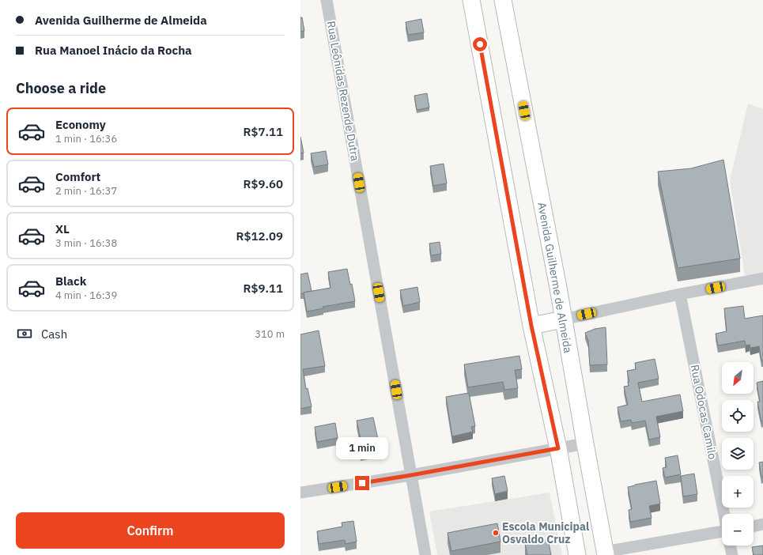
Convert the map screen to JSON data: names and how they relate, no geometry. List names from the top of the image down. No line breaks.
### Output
{"streets":{"street":["Rua Leônidas Rezende Dutra","Avenida Guilherme de Almeida","Rua Odocas Camilo"]},"places":["Escola Municipal Osvaldo Cruz"],"north":"bottom left","page":{"banner":["Avenida Guilherme de Almeida","Rua Manoel Inácio da Rocha"],"heading":"Choose a ride","list":[{"name":"Economy","note":"1 min · 16:36","value":"R$7.11"},{"name":"Comfort","note":"2 min · 16:37","value":"R$9.60"},{"name":"XL","note":"3 min · 16:38","value":"R$12.09"},{"name":"Black","note":"4 min · 16:39","value":"R$9.11"}],"pay":["Cash","310 m"],"map_buttons":["+","−"],"bubble":"1 min","buttons":"Confirm"}}
